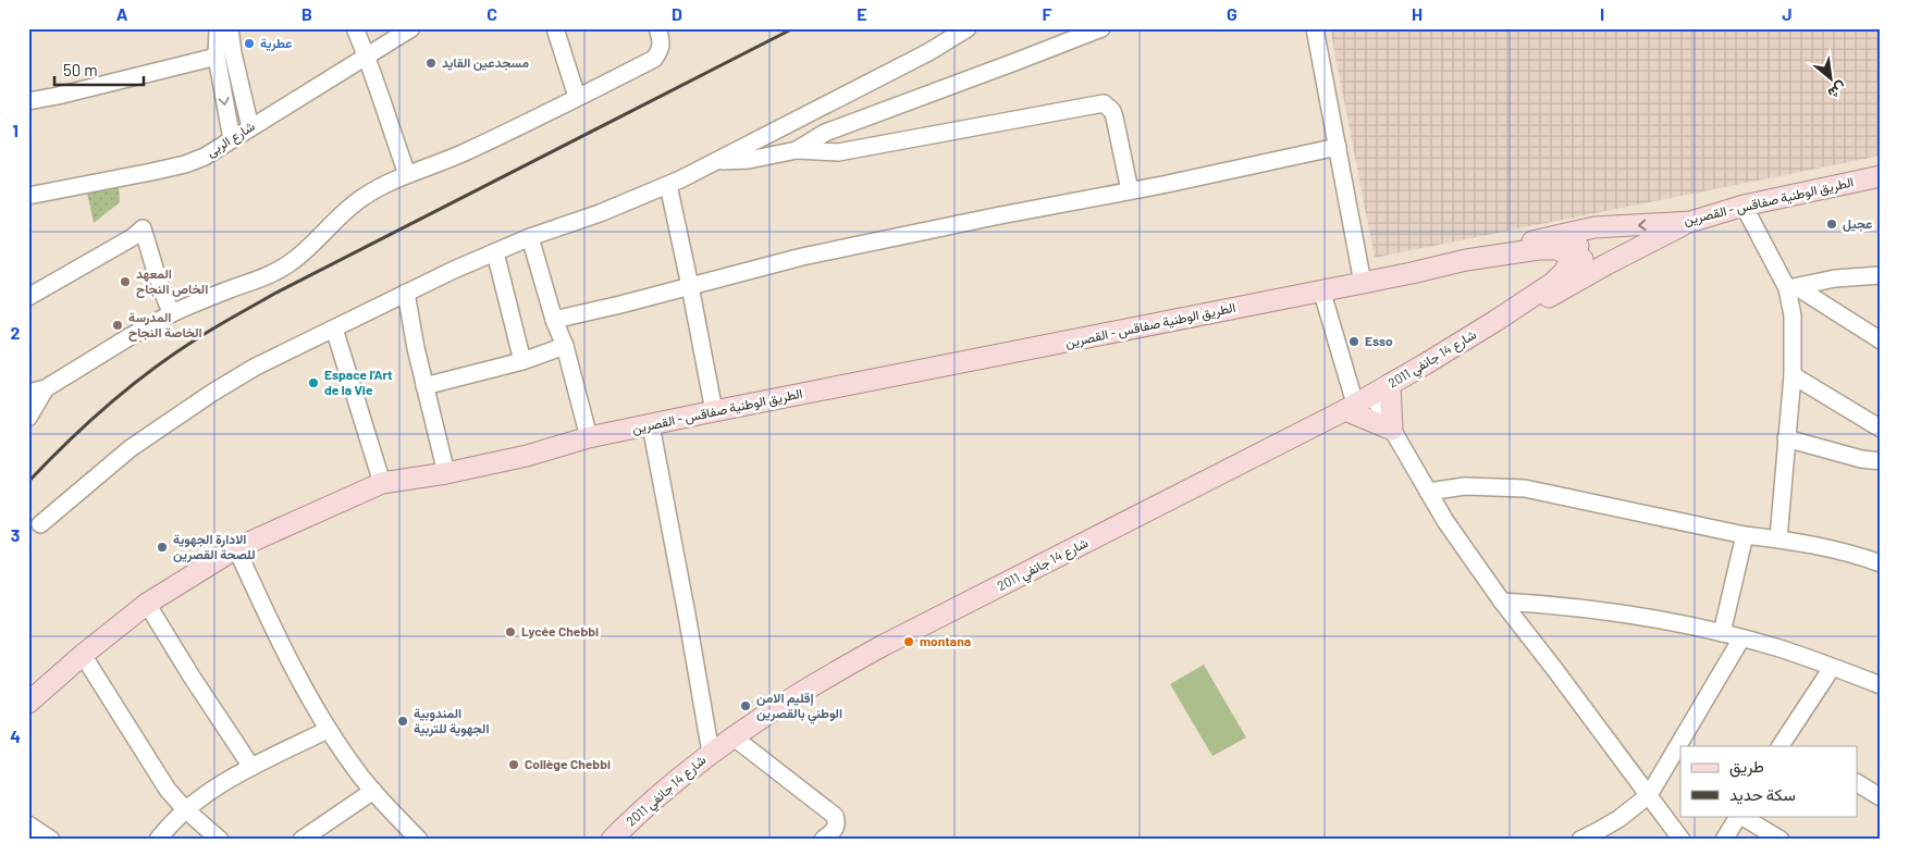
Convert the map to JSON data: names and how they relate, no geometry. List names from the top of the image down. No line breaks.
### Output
{"streets":{"main road":["الطريق الوطنية صفاقس - القصرين","شارع 14 جانفي 2011"],"street":["شارع الربى"]},"crossings":[["الطريق الوطنية صفاقس - القصرين","شارع 14 جانفي 2011"]],"places":["عطرية","مسجدعين القايد","عجيل","المعهد الخاص النجاح","المدرسة الخاصة النجاح","Esso","Espace l'Art de la Vie","الادارة الجهوية للصحة القصرين","Lycée Chebbi","montana","إقليم الامن الوطني بالقصرين","المندوبية الجهوية للتربية","Collège Chebbi"],"legend":["طريق","سكة حديد"],"scale_bar":"50 m","north":"bottom right","grid":{"columns":["A","B","C","D","E","F","G","H","I","J"],"rows":["1","2","3","4"]}}
